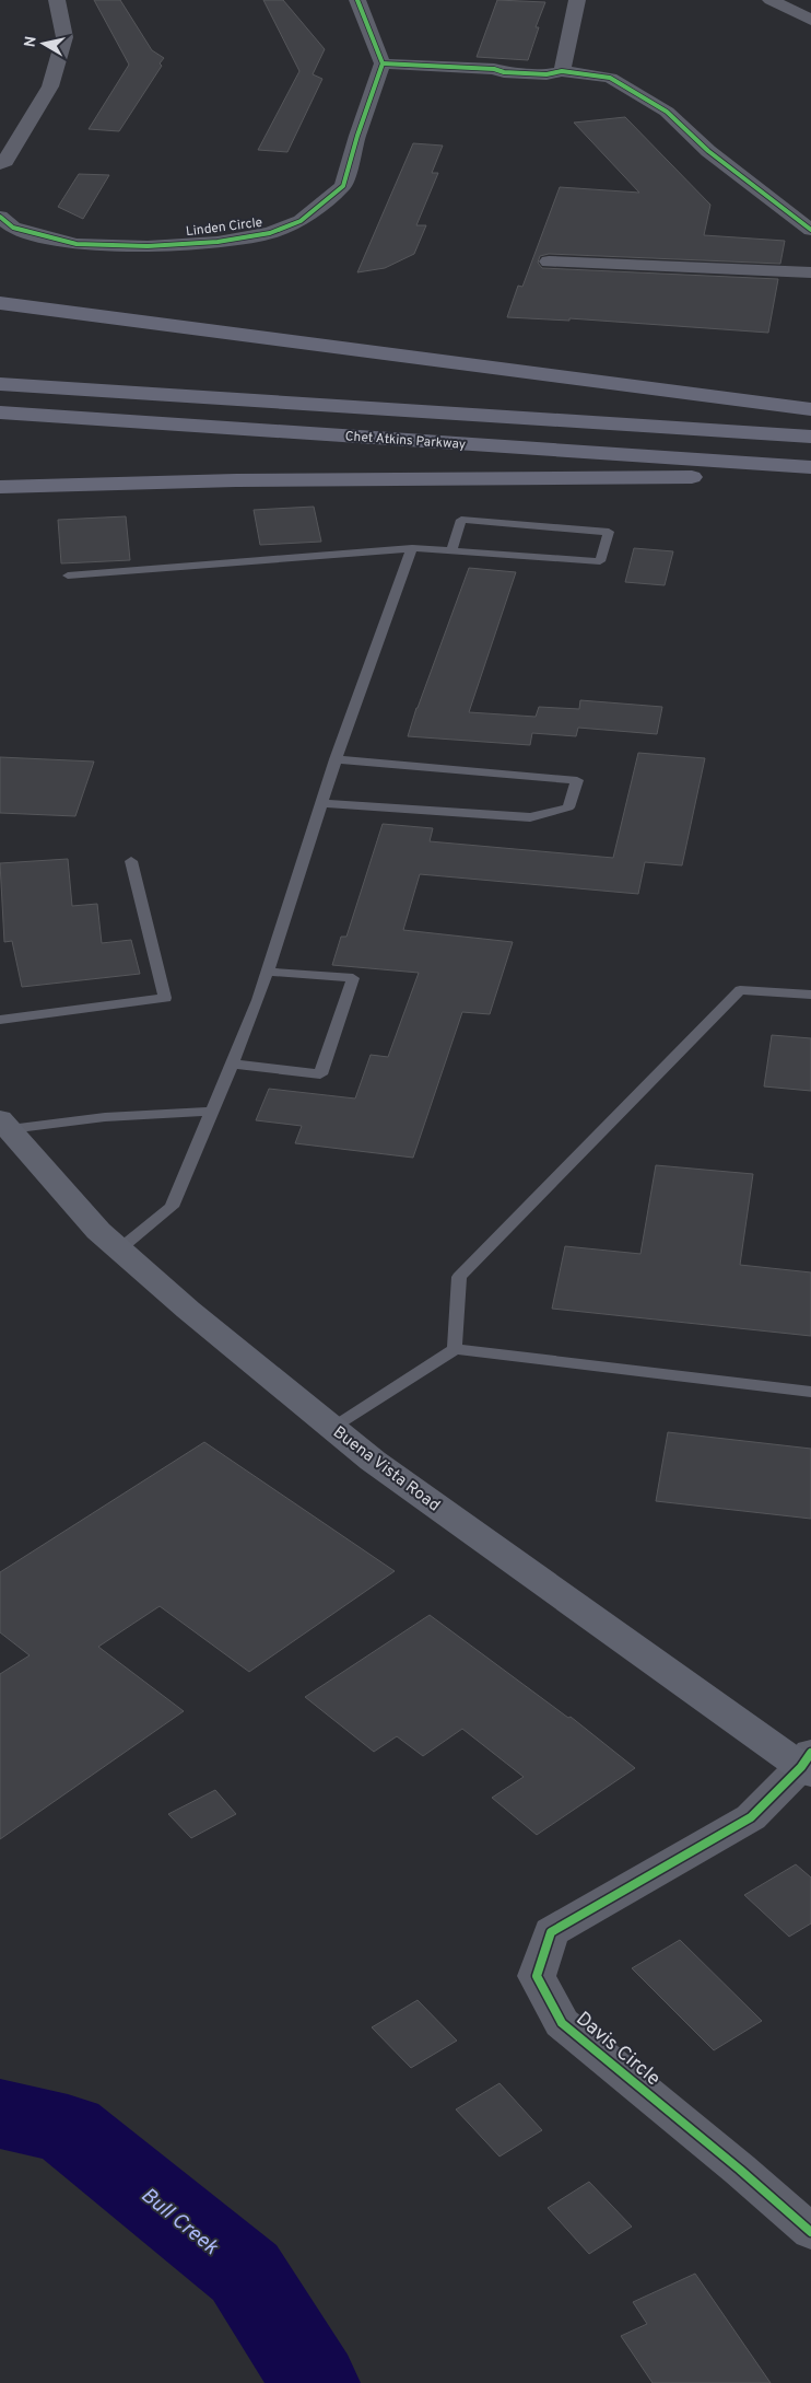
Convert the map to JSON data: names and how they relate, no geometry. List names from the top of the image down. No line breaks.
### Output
{"streets":{"highway":["Chet Atkins Parkway"],"main road":["Buena Vista Road"],"street":["Linden Circle","Davis Circle"]},"crossings":[["Buena Vista Road","Davis Circle"]],"water":["Bull Creek"],"north":"left"}
